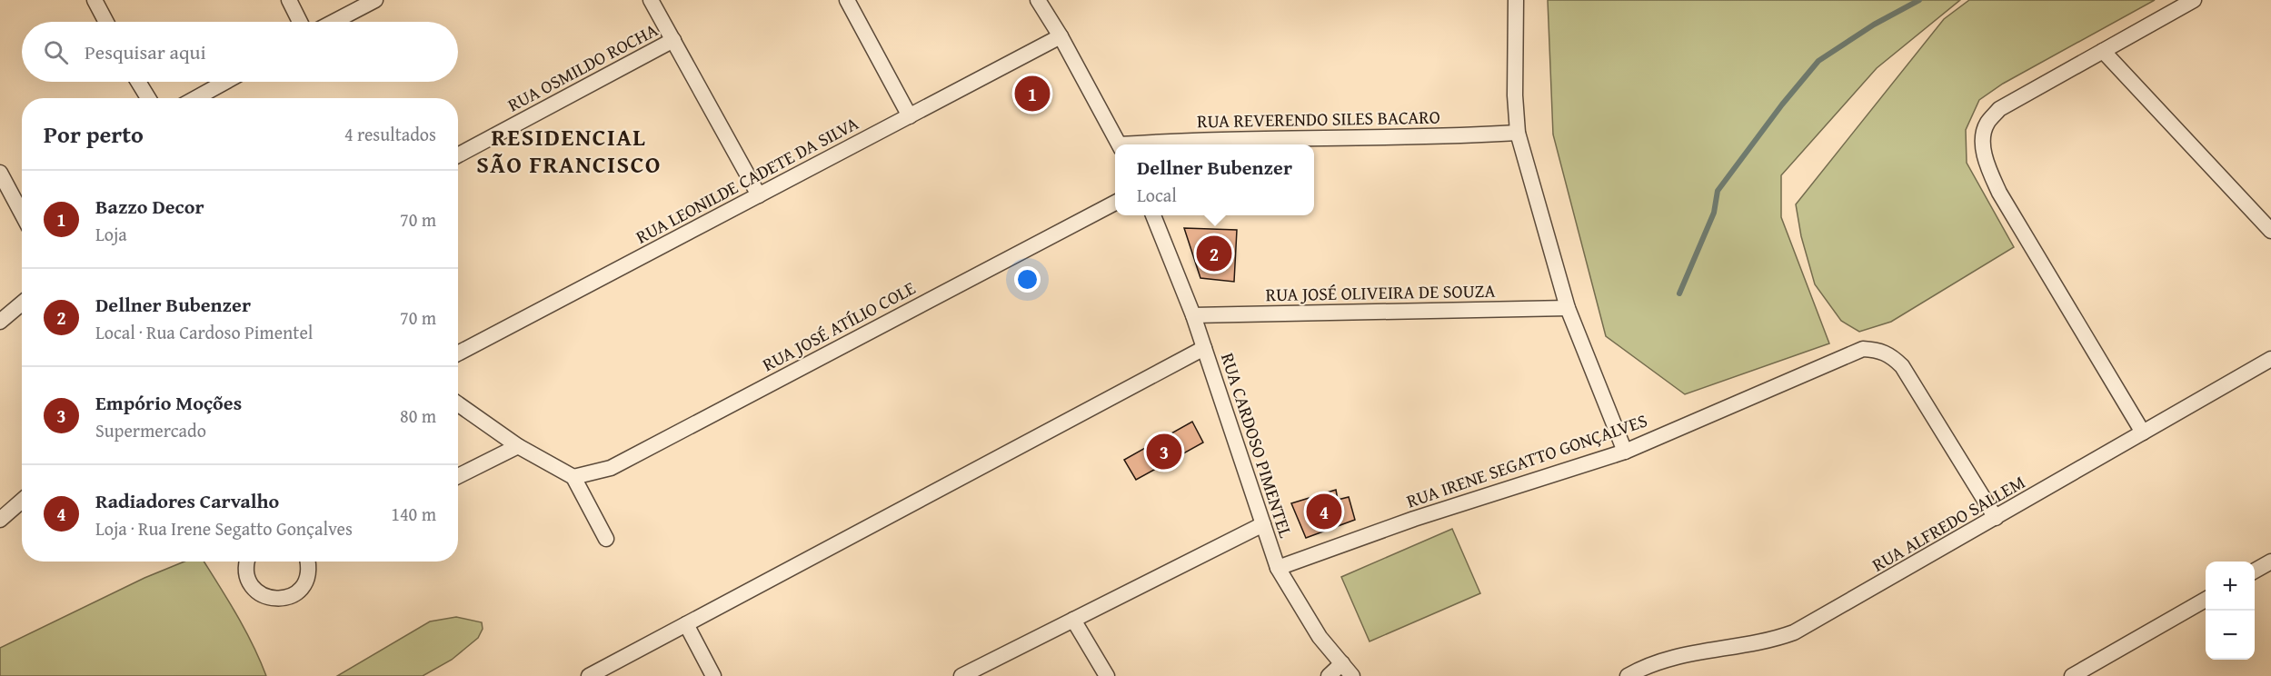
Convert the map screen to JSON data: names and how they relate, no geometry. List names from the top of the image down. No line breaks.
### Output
{"streets":{"street":["RUA OSMILDO ROCHA","RUA REVERENDO SILES BACARO","RUA LEONILDE CADETE DA SILVA","RUA JOSÉ OLIVEIRA DE SOUZA","RUA JOSÉ ATÍLIO COLE","RUA CARDOSO PIMENTEL","RUA IRENE SEGATTO GONÇALVES","RUA ALFREDO SALLEM"]},"crossings":[["RUA JOSÉ OLIVEIRA DE SOUZA","RUA CARDOSO PIMENTEL"],["RUA CARDOSO PIMENTEL","RUA IRENE SEGATTO GONÇALVES"],["RUA IRENE SEGATTO GONÇALVES","RUA ALFREDO SALLEM"]],"districts":["RESIDENCIAL SÃO FRANCISCO"],"page":{"search":"Pesquisar aqui","pins":["1","2","3","4"],"heading":["Por perto","4 resultados"],"popup":["Dellner Bubenzer","Local"],"list":[{"mark":"1","name":"Bazzo Decor","note":"Loja","value":"70 m"},{"mark":"2","name":"Dellner Bubenzer","note":"Local · Rua Cardoso Pimentel","value":"70 m"},{"mark":"3","name":"Empório Moções","note":"Supermercado","value":"80 m"},{"mark":"4","name":"Radiadores Carvalho","note":"Loja · Rua Irene Segatto Gonçalves","value":"140 m"}],"map_buttons":["+","−"]}}
